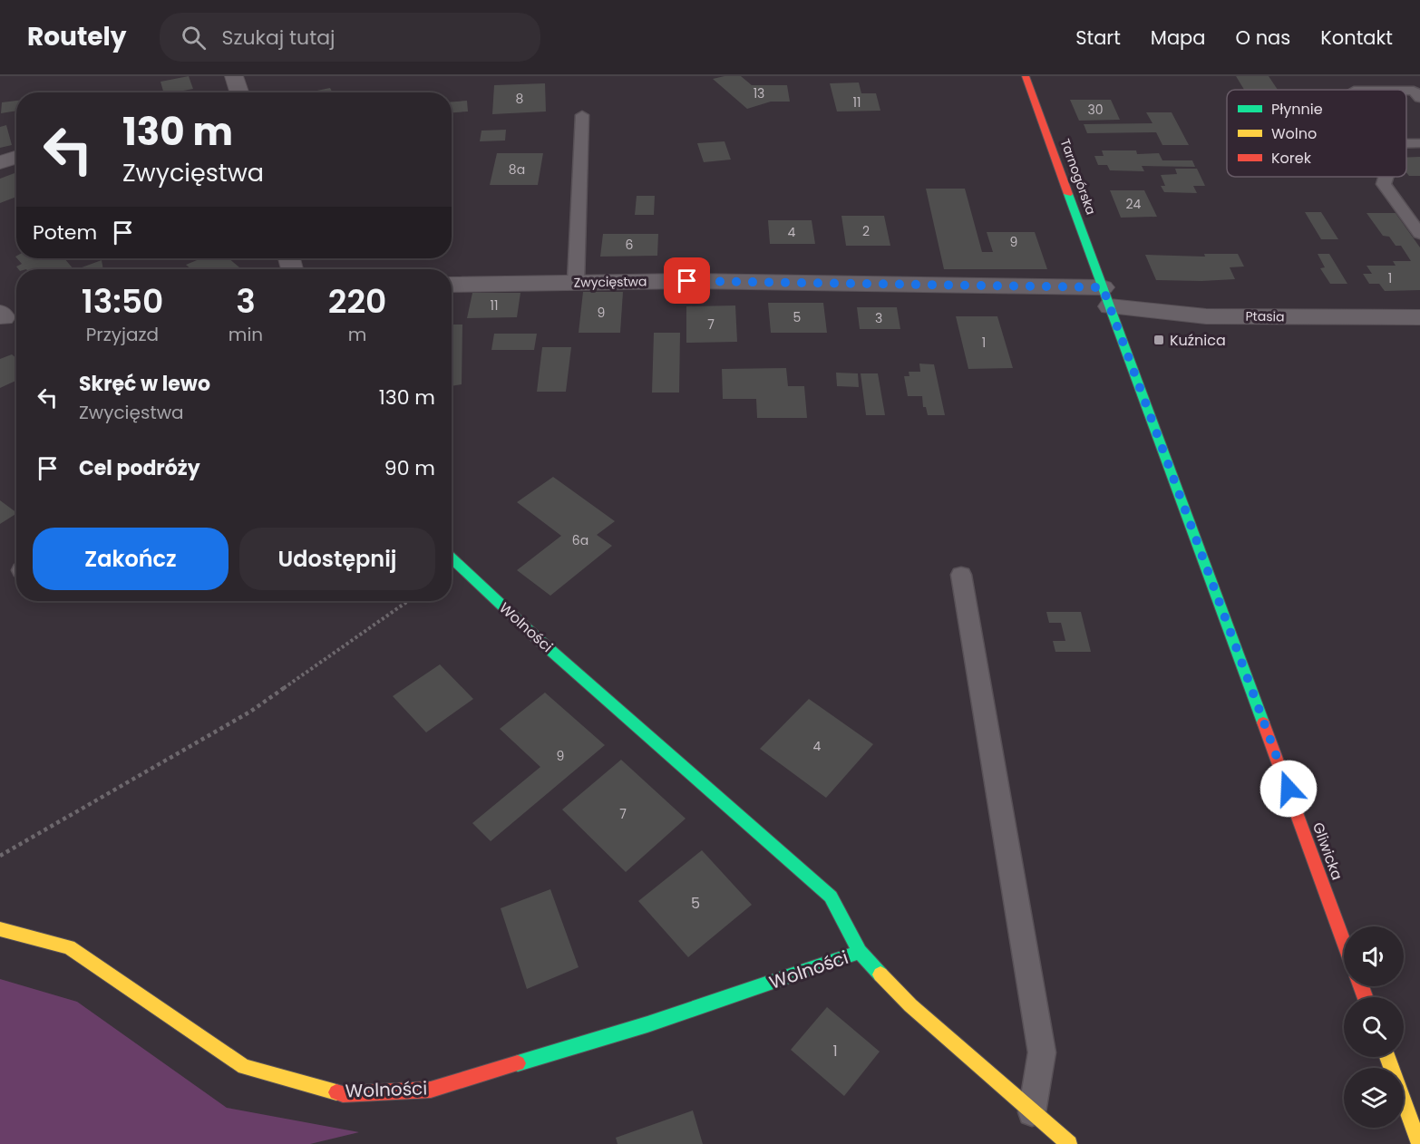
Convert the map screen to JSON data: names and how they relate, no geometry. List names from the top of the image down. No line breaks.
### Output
{"streets":{"main road":["Tarnogórska","Wolności","Gliwicka"],"street":["Zwycięstwa","Ptasia"]},"crossings":[["Tarnogórska","Zwycięstwa"],["Tarnogórska","Ptasia"],["Tarnogórska","Gliwicka"],["Zwycięstwa","Ptasia"],["Zwycięstwa","Gliwicka"],["Ptasia","Gliwicka"]],"places":{"transit":["Kuźnica"]},"house_numbers":["13","8","11","30","8a","24","2","4","9","6","1","11","9","5","3","7","1","6a","4","9","7","5","1"],"legend":["Płynnie","Wolno","Korek"],"page":{"header":"Routely","search":"Szukaj tutaj","nav":["Start","Mapa","O nas","Kontakt"],"turn":["130 m","Zwycięstwa"],"then":"Potem","eta":["13:50","Przyjazd","3","min","220","m"],"list":[{"name":"Skręć w lewo","note":"Zwycięstwa","value":"130 m"},{"name":"Cel podróży","value":"90 m"}],"buttons":["Zakończ","Udostępnij"]}}
